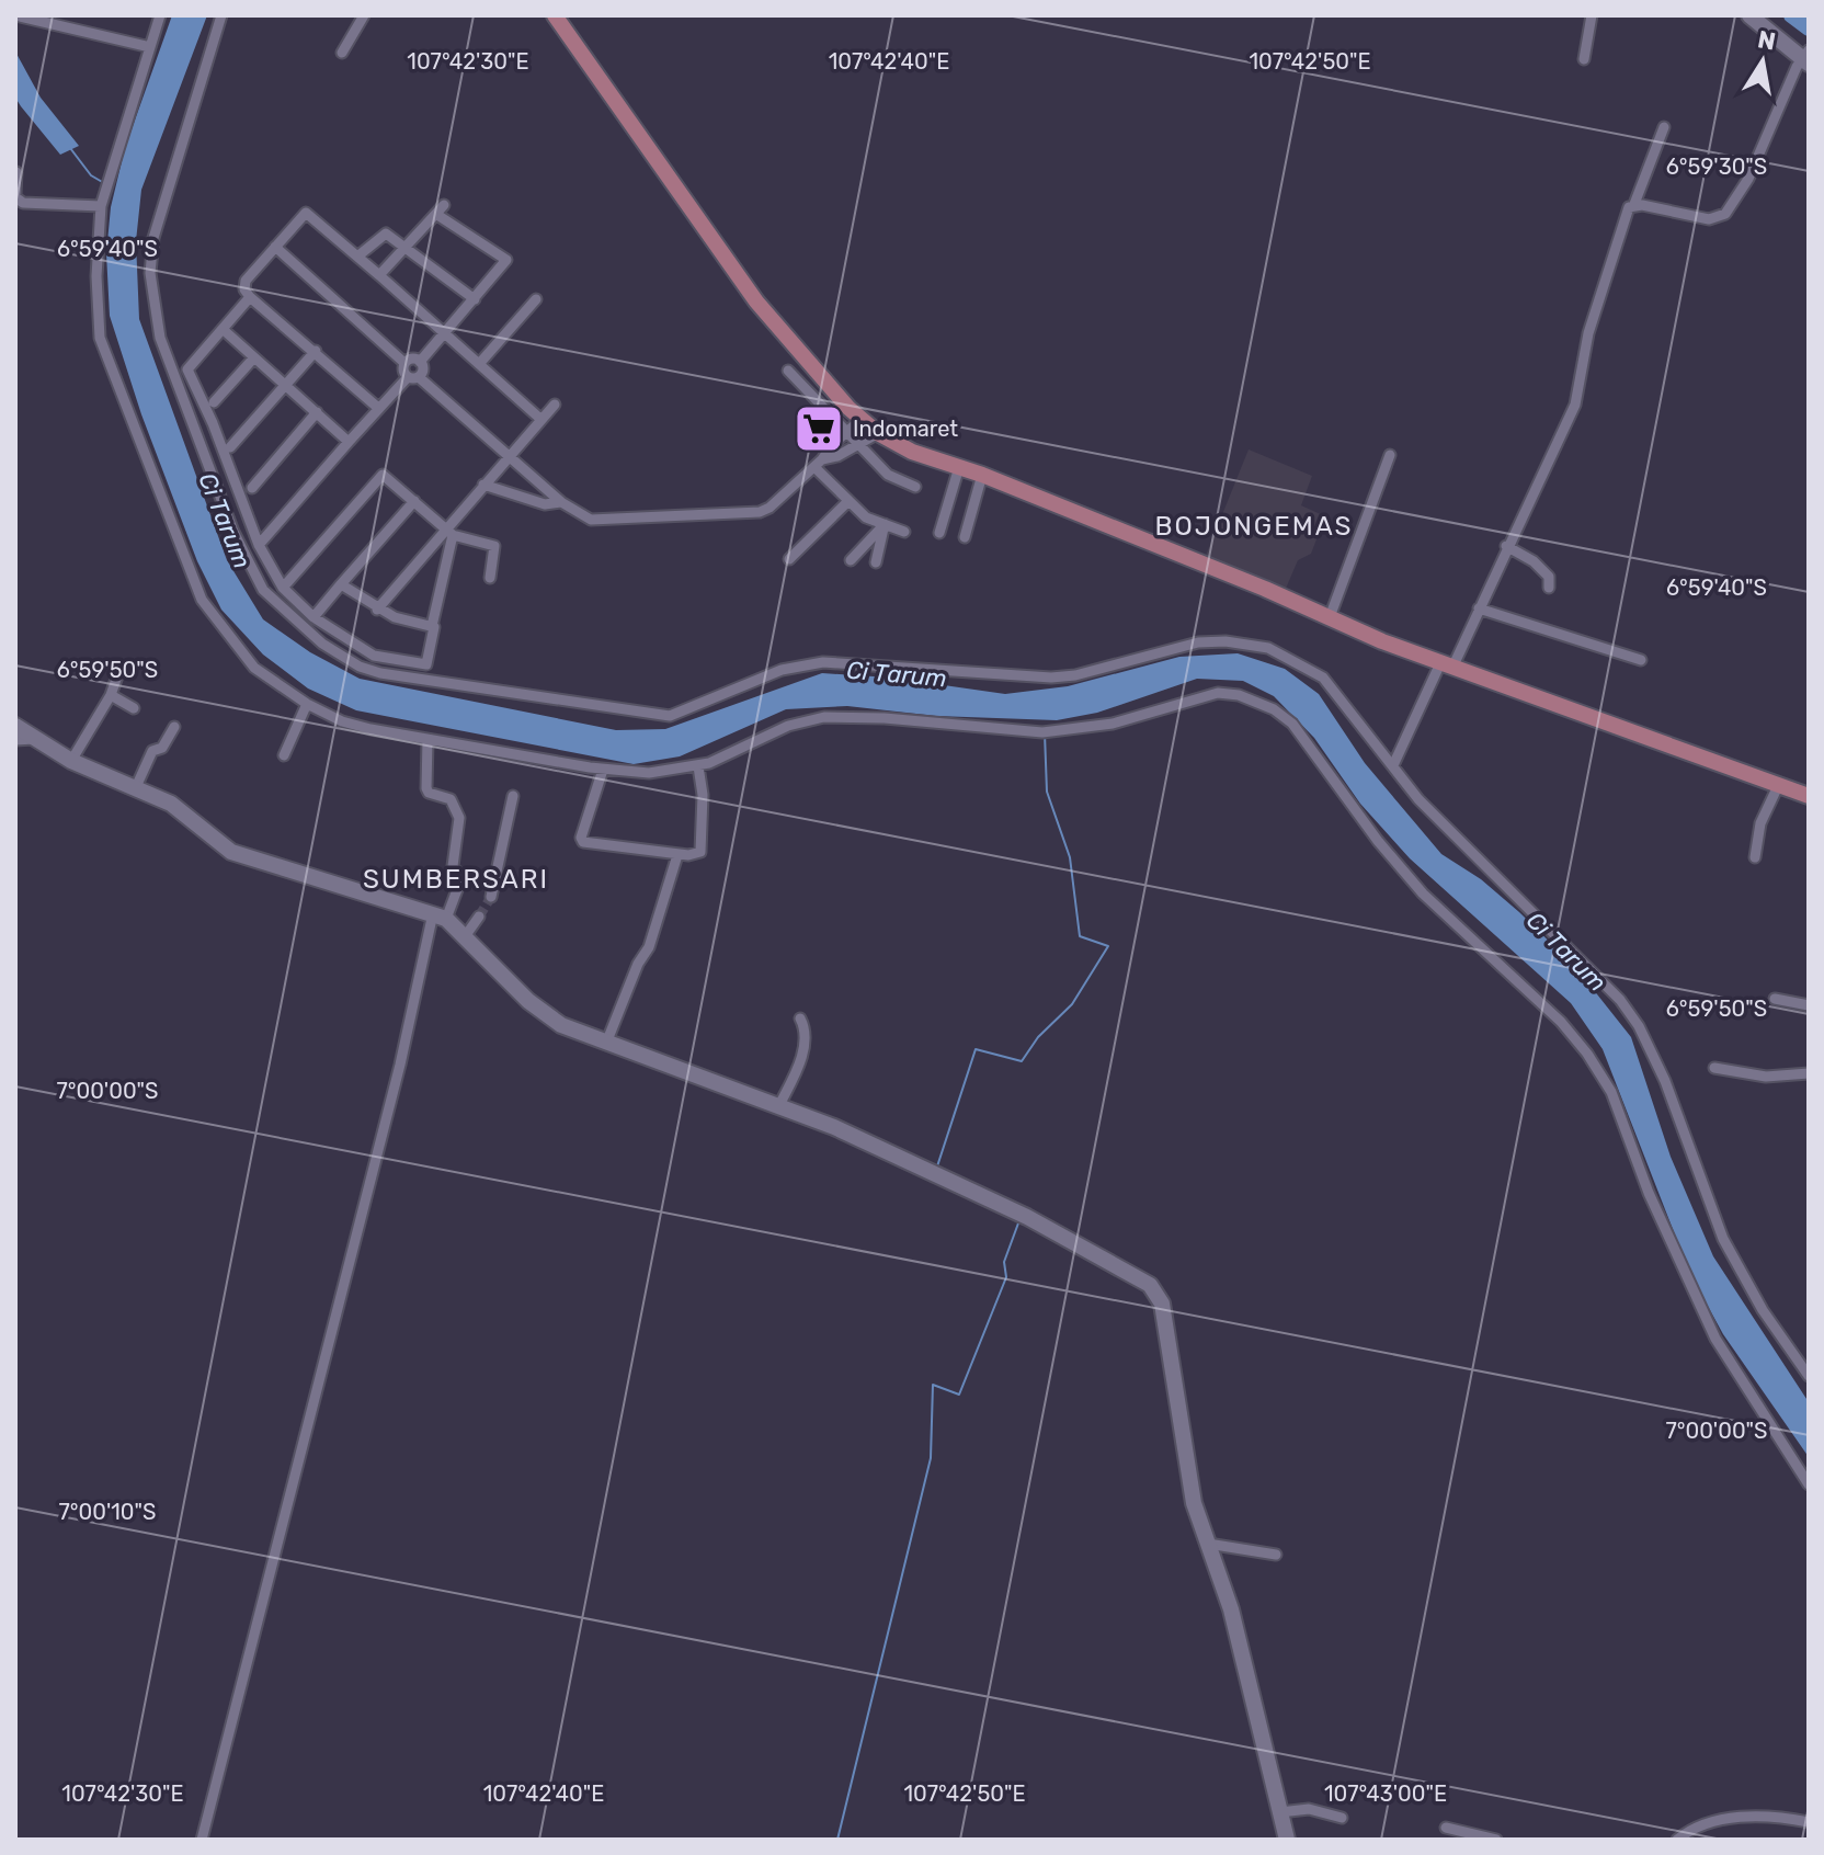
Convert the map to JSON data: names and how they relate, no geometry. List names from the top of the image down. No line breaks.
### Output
{"districts":["BOJONGEMAS","SUMBERSARI"],"water":["Ci Tarum"],"places":{"supermarket":["Indomaret"]},"north":"top","coordinates":["107°42'30\"E","107°42'40\"E","107°42'50\"E","6°59'30\"S","6°59'40\"S","6°59'50\"S","7°00'00\"S","7°00'10\"S","107°43'00\"E"]}
